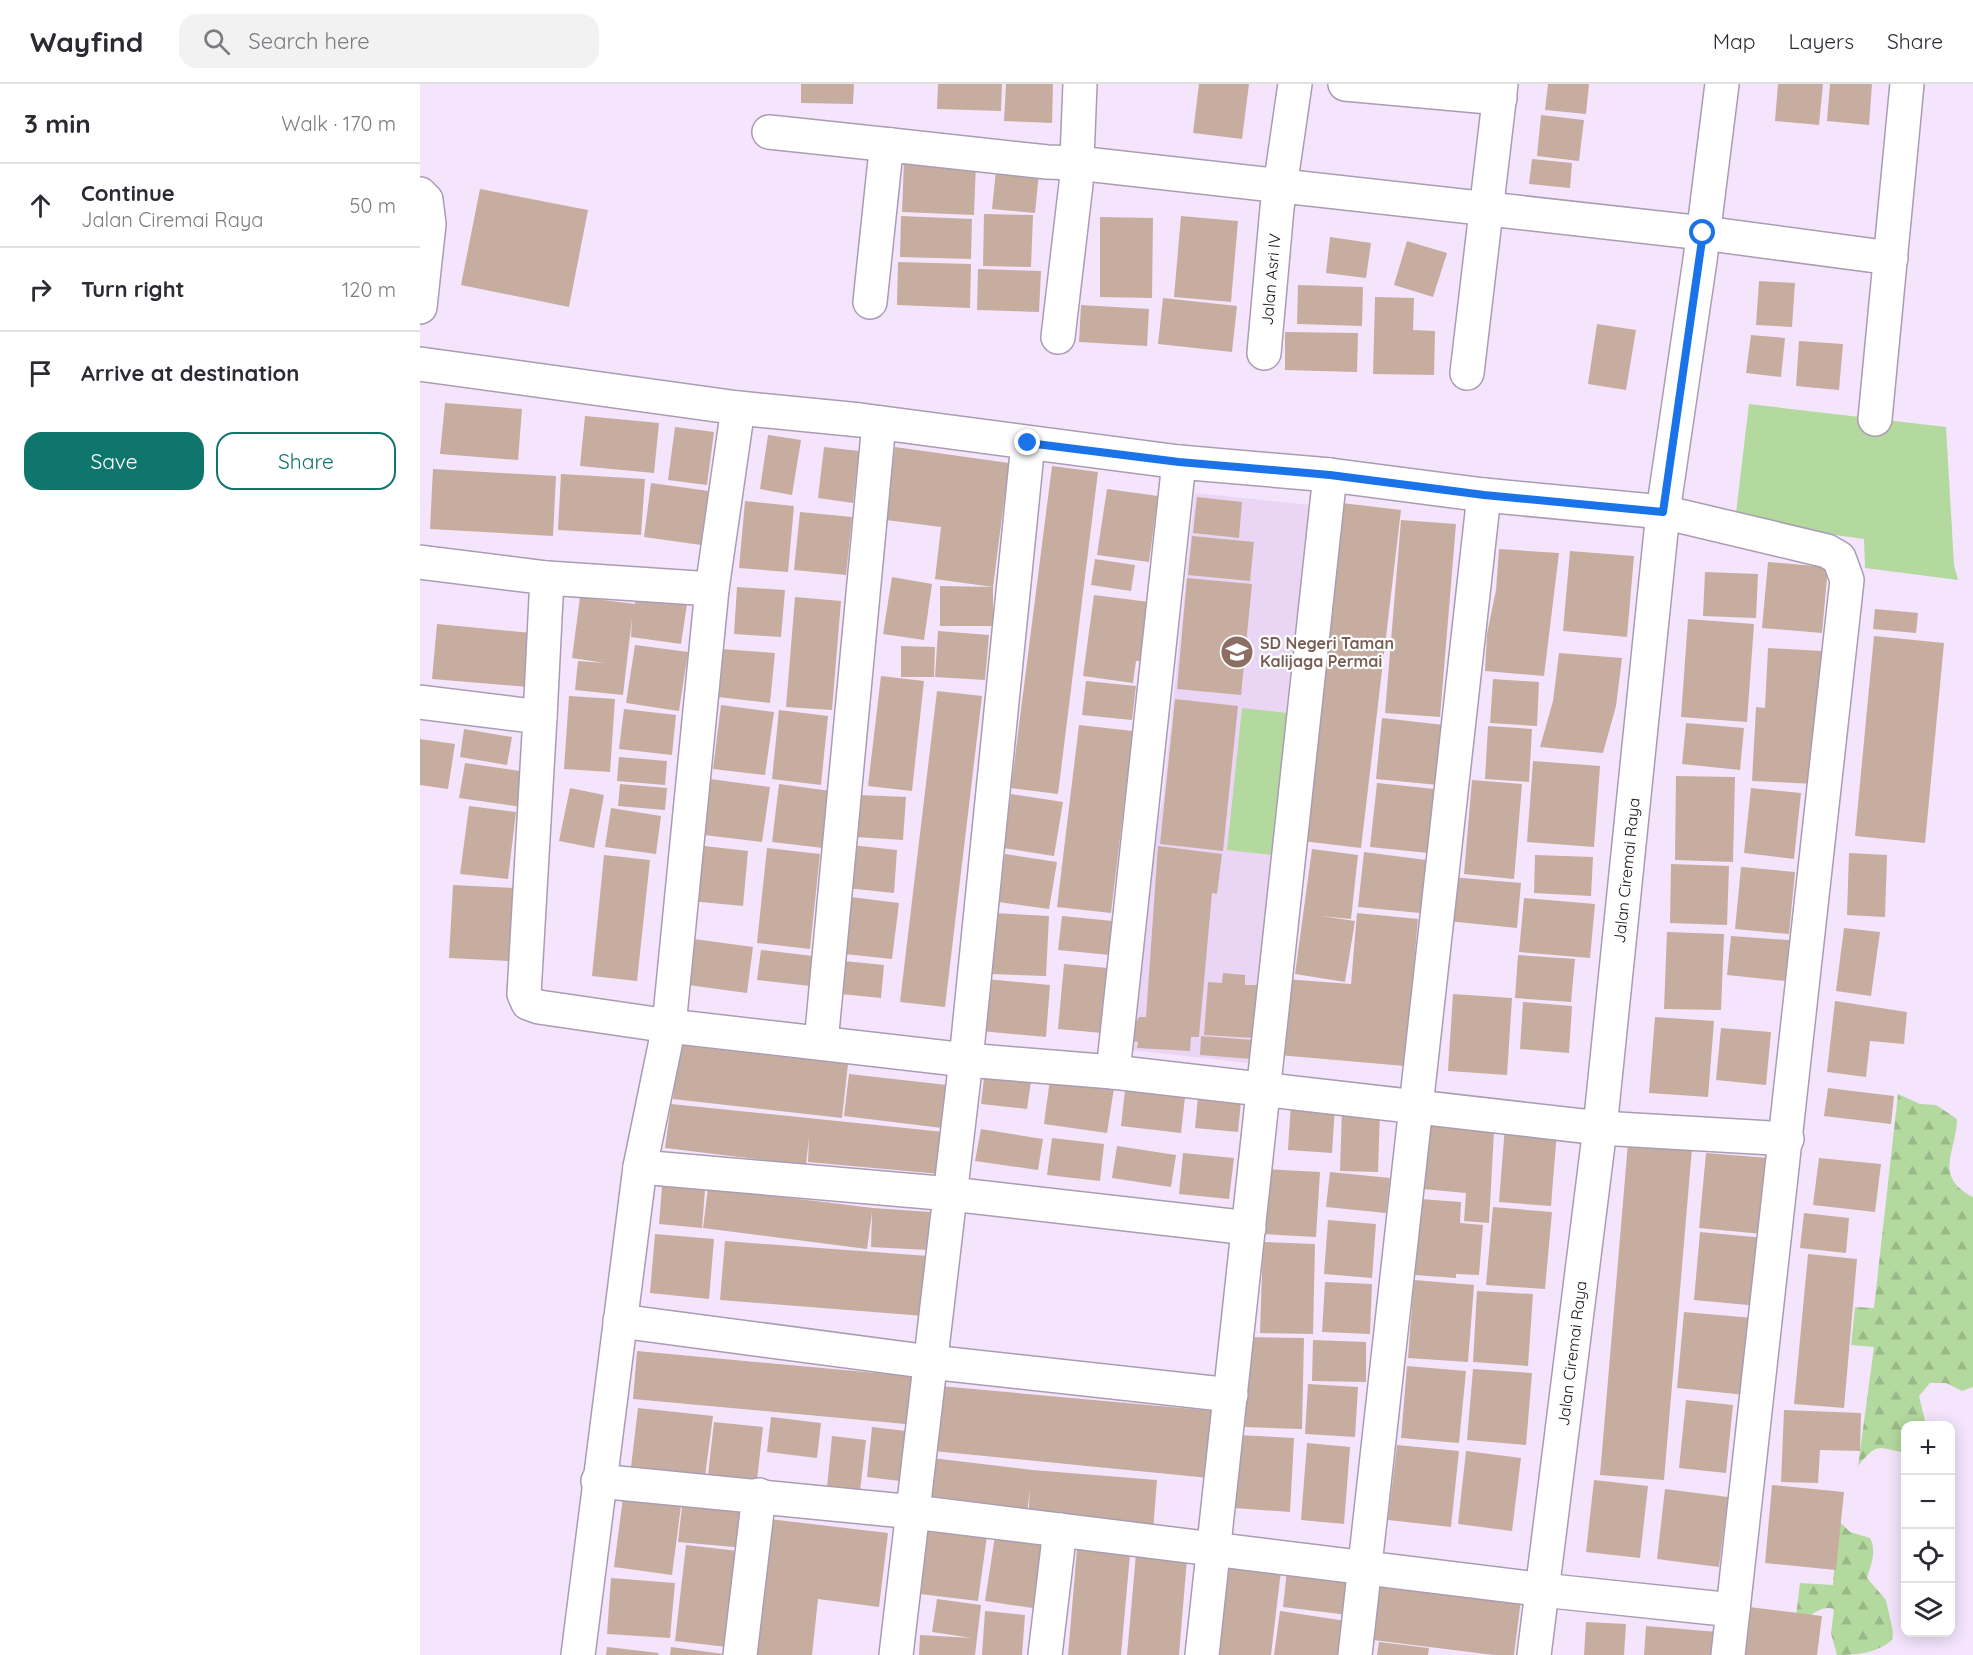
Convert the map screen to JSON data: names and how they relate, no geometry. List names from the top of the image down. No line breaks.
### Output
{"streets":{"street":["Jalan Asri IV","Jalan Ciremai Raya"]},"places":{"school or university":["SD Negeri Taman Kalijaga Permai"]},"page":{"header":"Wayfind","search":"Search here","nav":["Map","Layers","Share"],"heading":["3 min","Walk · 170 m"],"list":[["Continue","Jalan Ciremai Raya","50 m"],["Turn right","120 m"],"Arrive at destination"],"buttons":["Save","Share"],"map_buttons":["+","−"]}}
